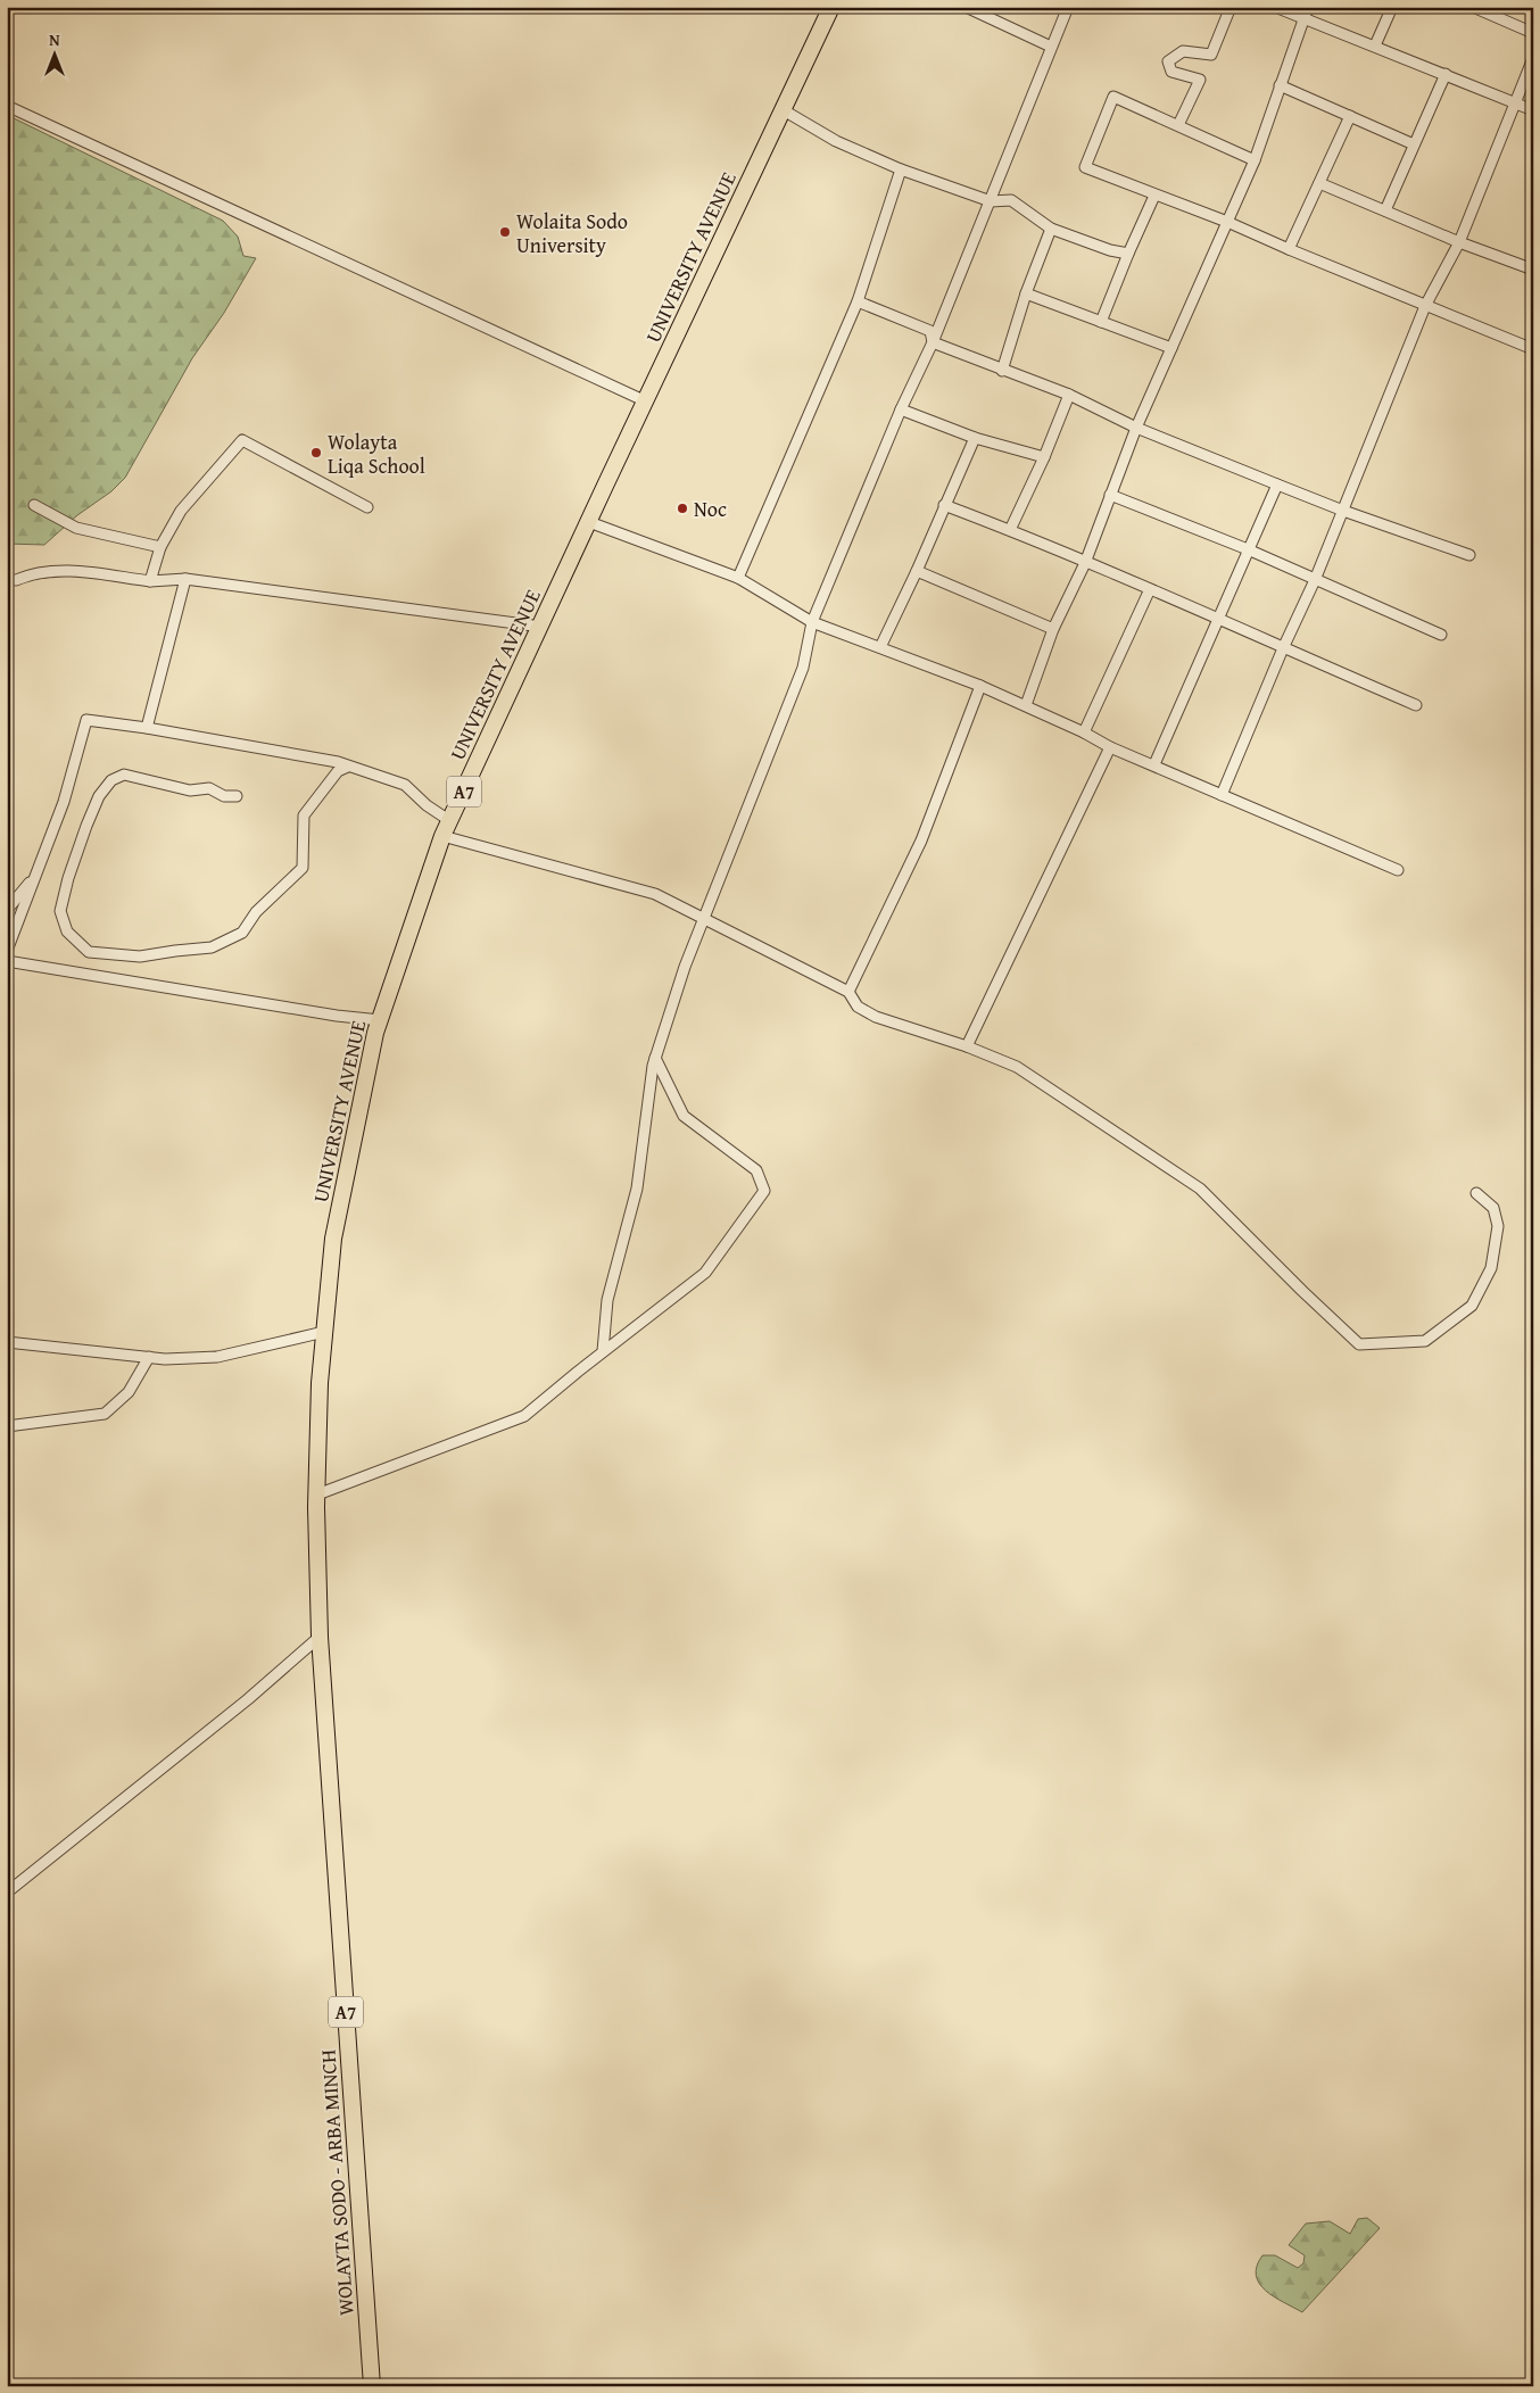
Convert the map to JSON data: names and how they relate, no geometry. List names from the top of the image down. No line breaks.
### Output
{"streets":{"highway":["UNIVERSITY AVENUE","A7","WOLAYTA SODO - ARBA MINCH"]},"crossings":[["UNIVERSITY AVENUE","WOLAYTA SODO - ARBA MINCH"]],"places":["Wolaita Sodo University","Wolayta Liqa School","Noc"],"north":"top"}
